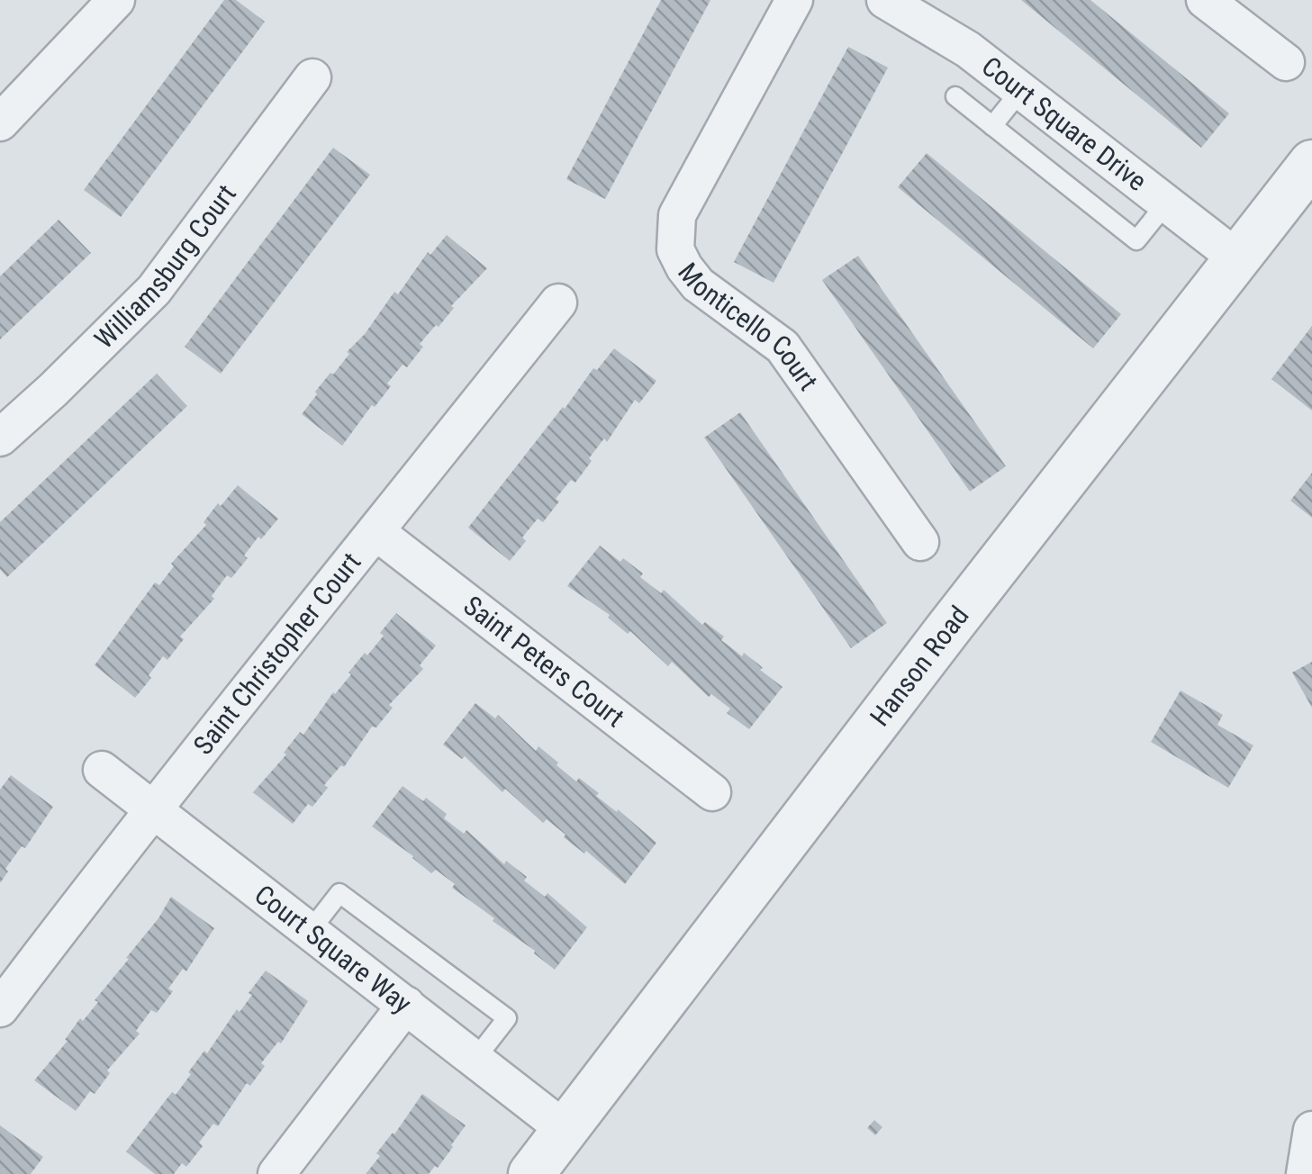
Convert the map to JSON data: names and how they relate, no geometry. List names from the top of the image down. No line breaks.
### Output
{"streets":{"street":["Court Square Drive","Williamsburg Court","Monticello Court","Saint Christopher Court","Saint Peters Court","Hanson Road","Court Square Way"]},"crossings":[["Court Square Drive","Hanson Road"],["Saint Christopher Court","Saint Peters Court"],["Saint Christopher Court","Court Square Way"],["Hanson Road","Court Square Way"]]}
